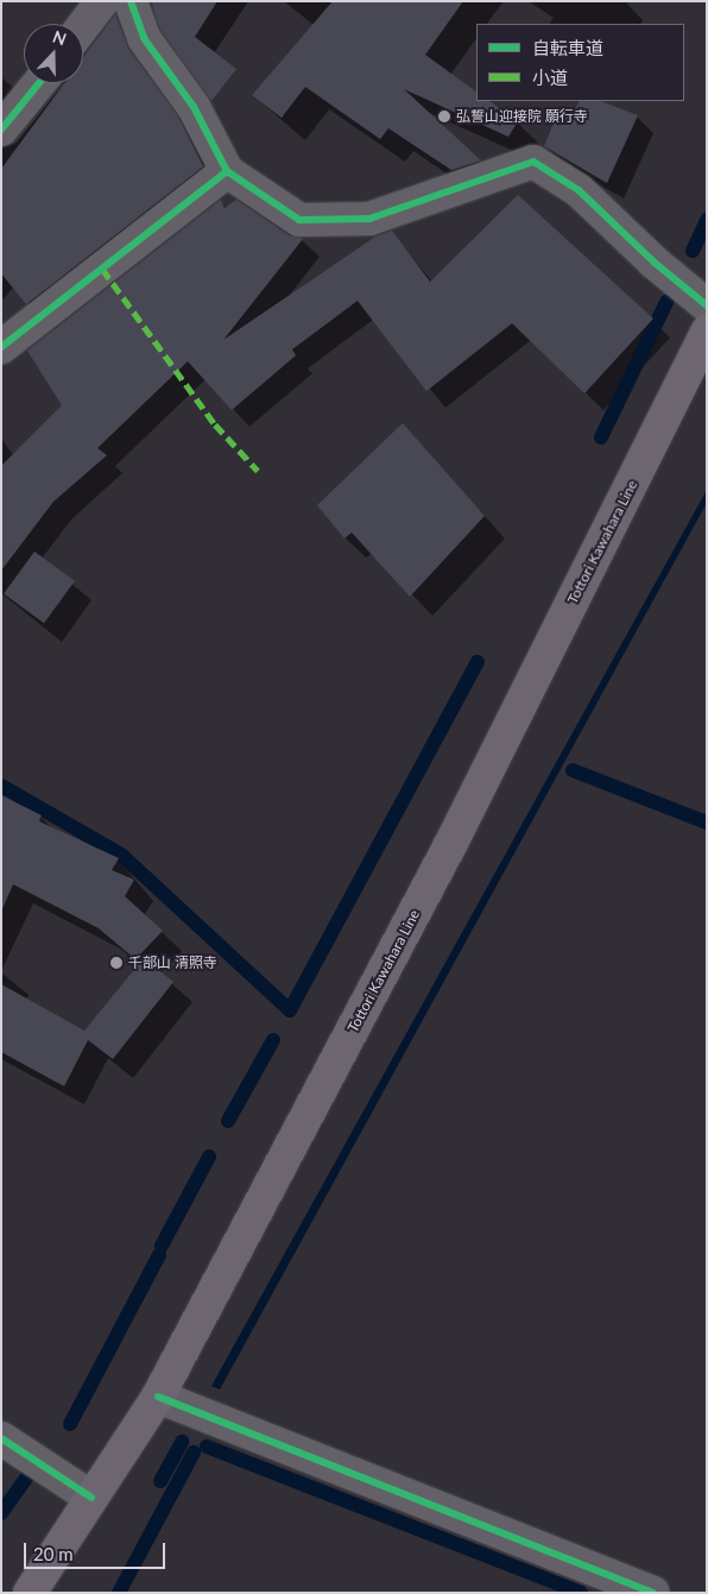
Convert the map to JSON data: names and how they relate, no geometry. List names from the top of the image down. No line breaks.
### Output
{"streets":{"main road":["Tottori Kawahara Line"]},"places":["弘誓山迎接院 願行寺","千部山 清照寺"],"legend":["自転車道","小道"],"scale_bar":"20 m","north":"top"}
